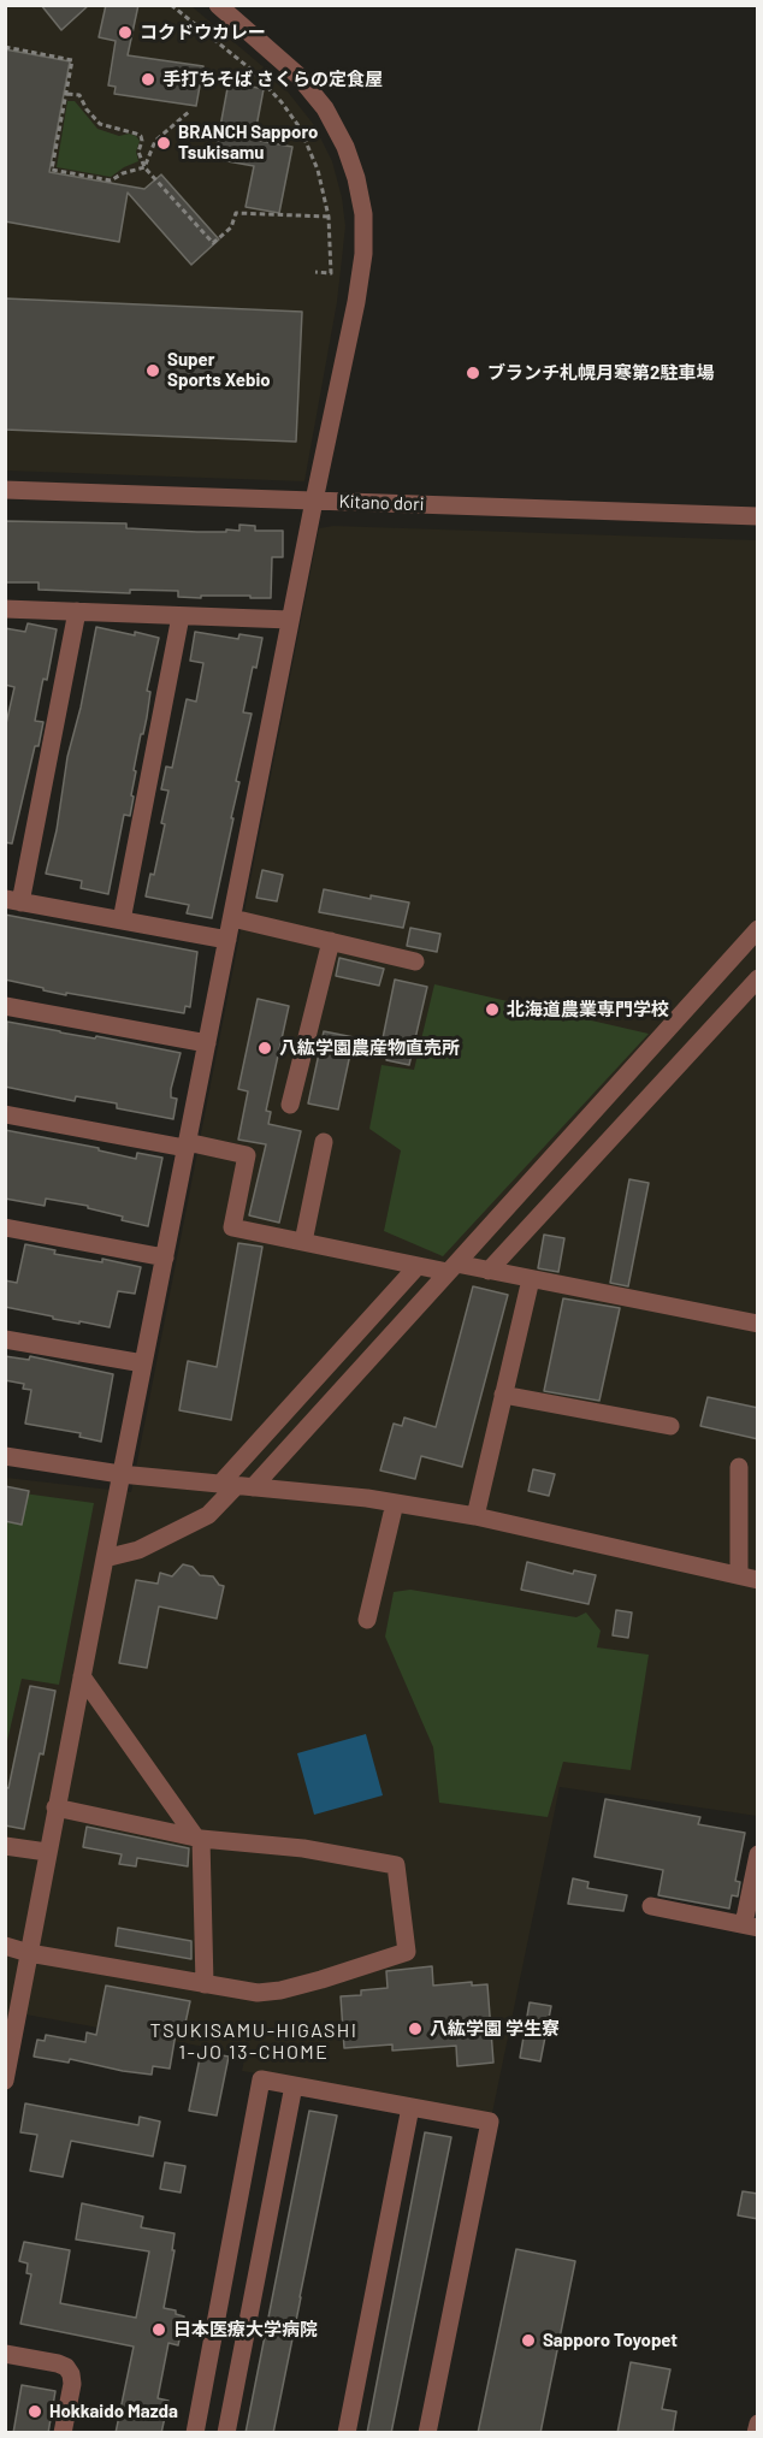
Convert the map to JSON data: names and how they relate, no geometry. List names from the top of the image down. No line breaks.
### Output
{"streets":{"street":["Kitano dori"]},"districts":["TSUKISAMU-HIGASHI 1-JO 13-CHOME"],"places":["コクドウカレー","手打ちそば さくらの定食屋","BRANCH Sapporo Tsukisamu","Super Sports Xebio","ブランチ札幌月寒第2駐車場","北海道農業専門学校","八紘学園農産物直売所","八紘学園 学生寮","日本医療大学病院","Sapporo Toyopet","Hokkaido Mazda"]}
